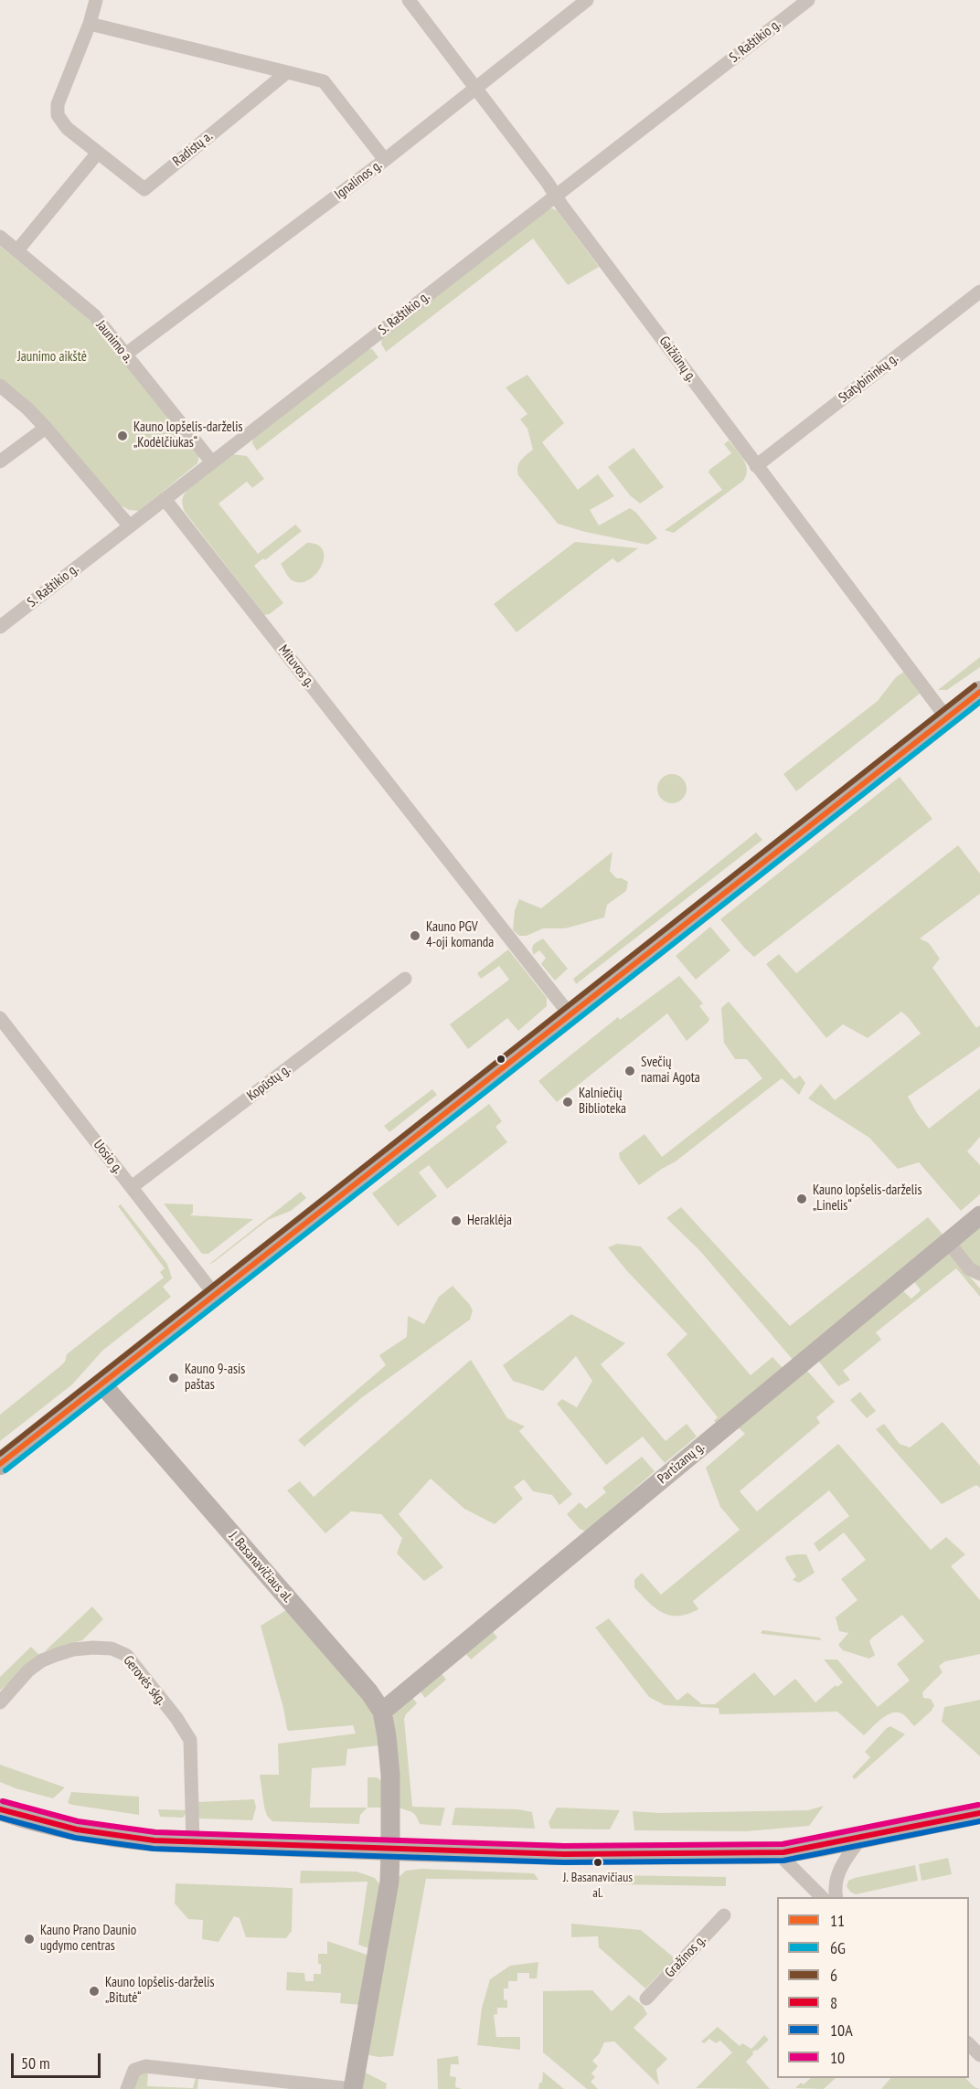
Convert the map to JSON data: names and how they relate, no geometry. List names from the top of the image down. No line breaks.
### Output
{"streets":{"street":["S. Raštikio g.","Radistų a.","Ignalinos g.","Jaunimo a.","Gaižiūnų g.","Statybininkų g.","Mituvos g.","Kopūstų g.","Uosio g.","Partizanų g.","J. Basanavičiaus al.","Gerovės skg.","Gražinos g."]},"crossings":[["S. Raštikio g.","Jaunimo a."],["S. Raštikio g.","Gaižiūnų g."],["S. Raštikio g.","Mituvos g."],["Ignalinos g.","Jaunimo a."],["Ignalinos g.","Gaižiūnų g."],["Gaižiūnų g.","Statybininkų g."],["Kopūstų g.","Uosio g."],["Partizanų g.","J. Basanavičiaus al."]],"parks":["Jaunimo aikštė"],"places":["Kauno lopšelis-darželis „Kodėlčiukas“","Kauno PGV 4-oji komanda","Svečių namai Agota","Kalniečių Biblioteka","Kauno lopšelis-darželis „Linelis“","Heraklėja","Kauno 9-asis paštas","J. Basanavičiaus al.","Kauno Prano Daunio ugdymo centras","Kauno lopšelis-darželis „Bitutė“"],"lines":["transit line 6","transit line 11","transit line 6G","transit line 10","transit line 8","transit line 10A"],"legend":["11","6G","6","8","10A","10"],"scale_bar":"50 m"}
